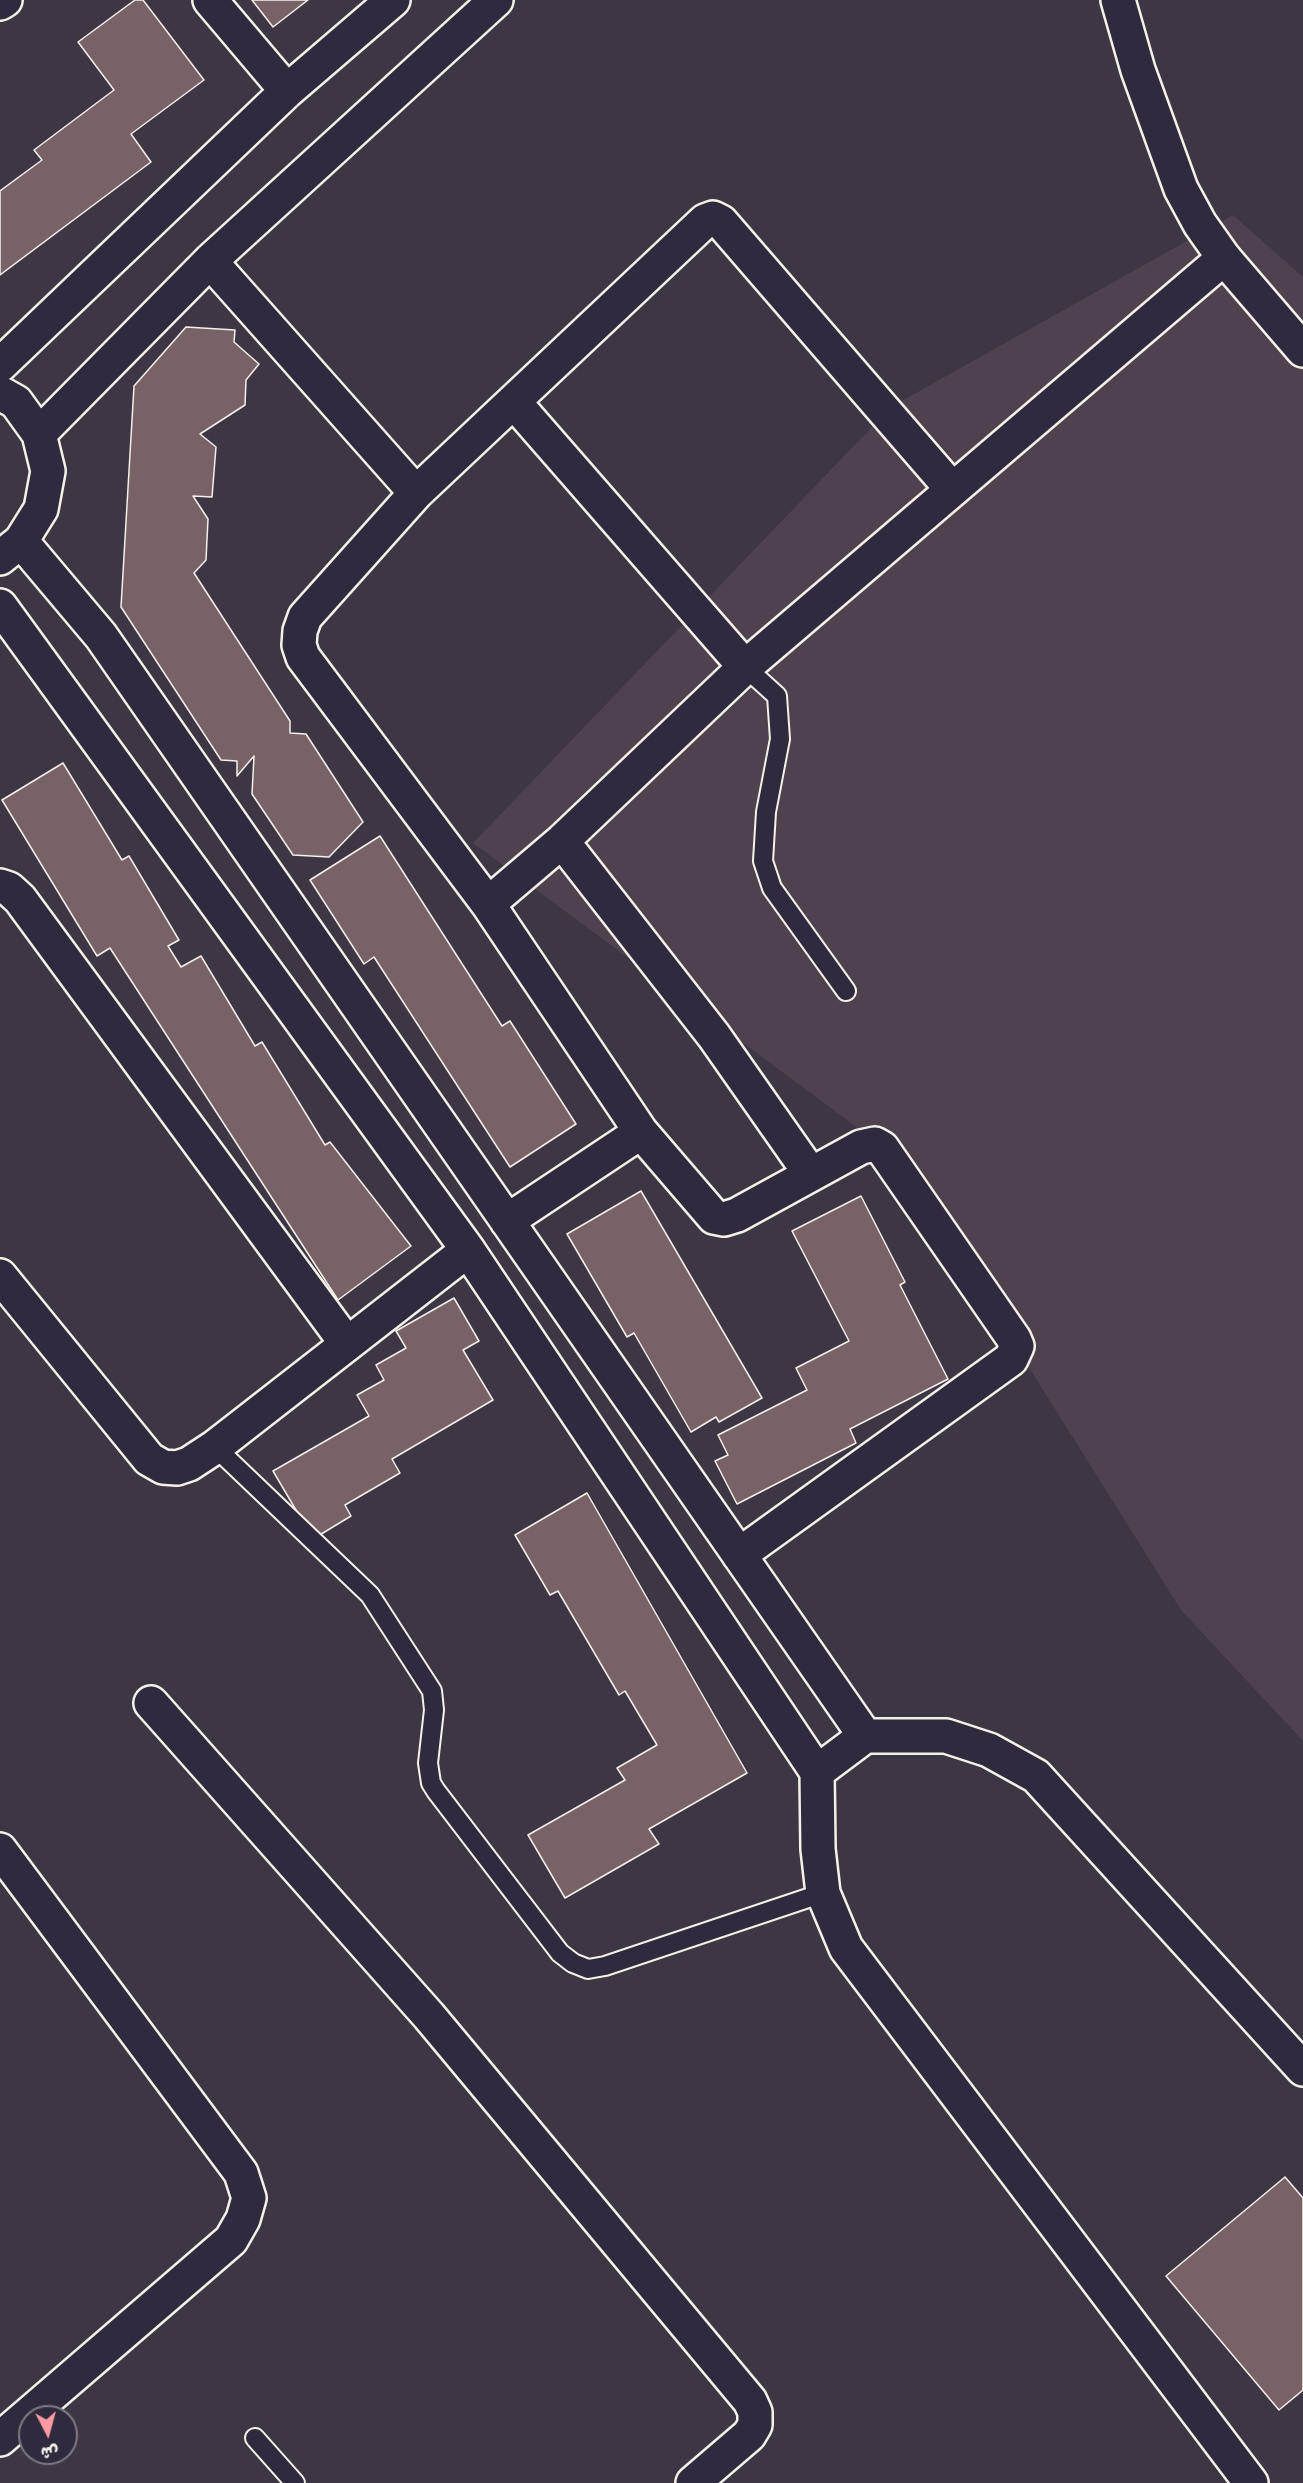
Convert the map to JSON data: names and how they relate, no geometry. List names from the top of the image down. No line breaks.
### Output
{"north":"bottom"}
